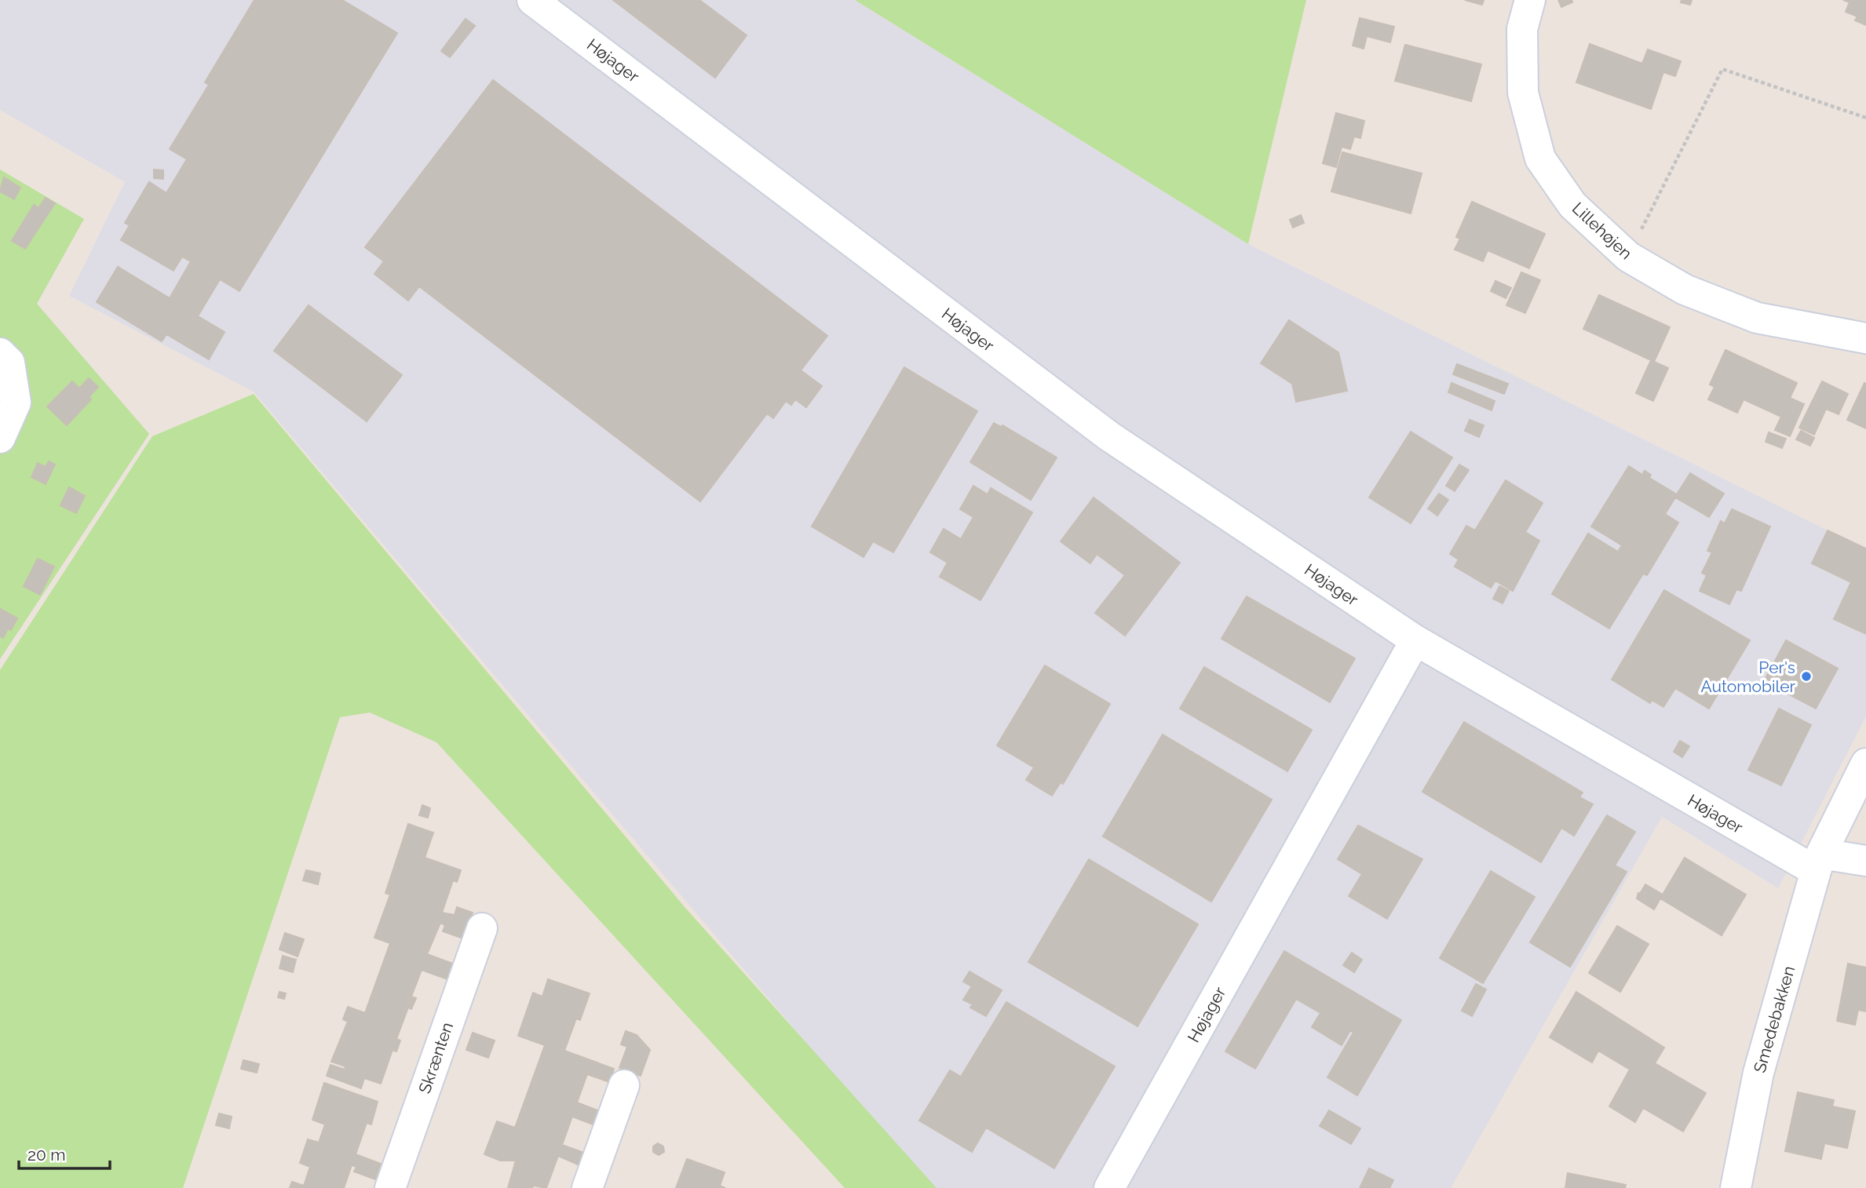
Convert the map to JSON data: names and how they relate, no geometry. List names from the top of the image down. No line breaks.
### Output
{"streets":{"street":["Højager","Lillehøjen","Smedebakken","Skrænten"]},"crossings":[["Højager","Smedebakken"]],"places":["Per's Automobiler"],"scale_bar":"20 m"}
